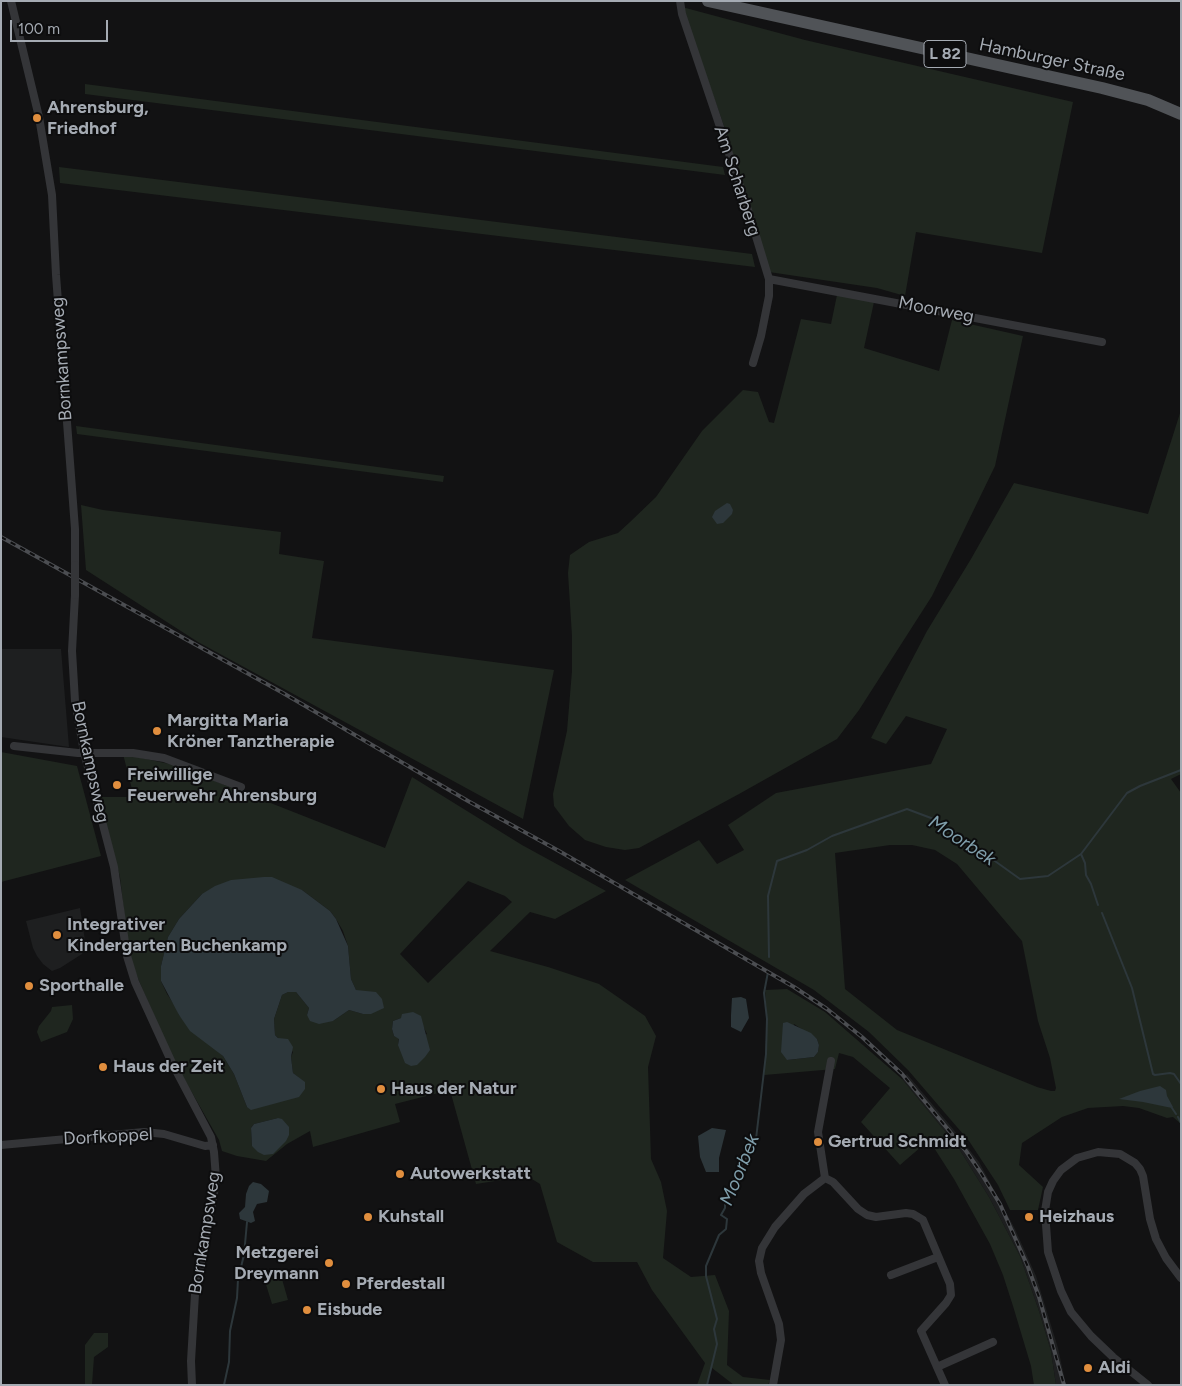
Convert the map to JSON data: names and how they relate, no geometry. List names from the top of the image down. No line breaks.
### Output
{"streets":{"main road":["L 82","Hamburger Straße"],"street":["Am Scharberg","Moorweg","Bornkampsweg","Dorfkoppel"]},"crossings":[["Am Scharberg","Moorweg"],["Bornkampsweg","Dorfkoppel"]],"water":["Moorbek"],"places":["Ahrensburg, Friedhof","Margitta Maria Kröner Tanztherapie","Freiwillige Feuerwehr Ahrensburg","Integrativer Kindergarten Buchenkamp","Sporthalle","Haus der Zeit","Haus der Natur","Gertrud Schmidt","Autowerkstatt","Kuhstall","Heizhaus","Metzgerei Dreymann","Pferdestall","Eisbude","Aldi"],"scale_bar":"100 m"}
